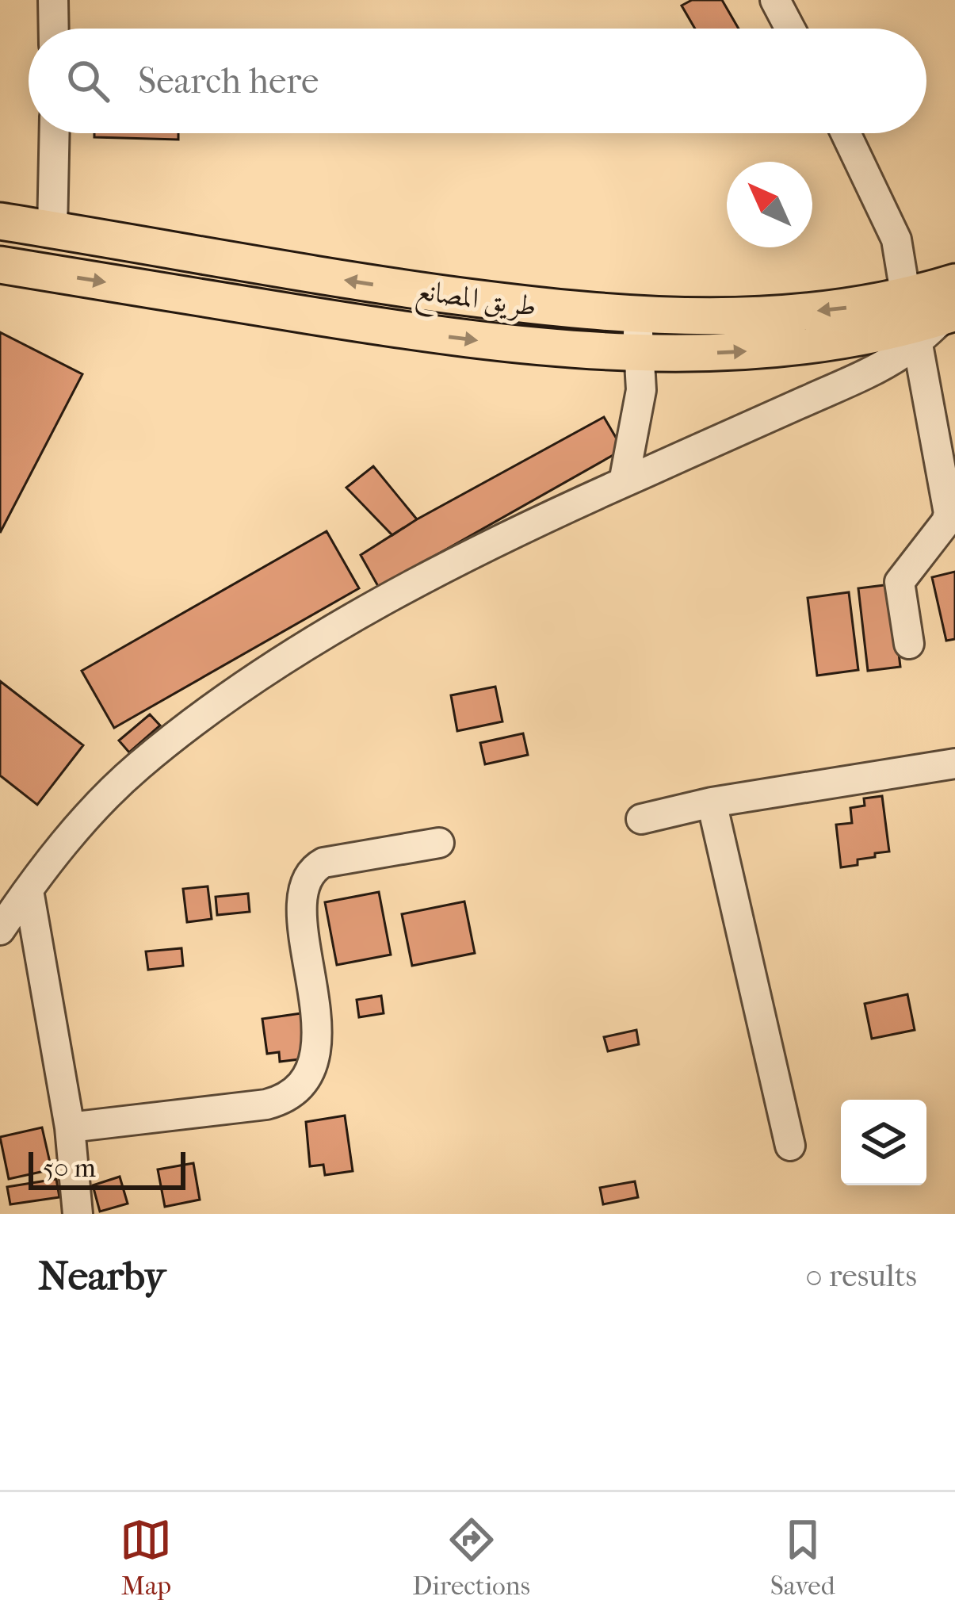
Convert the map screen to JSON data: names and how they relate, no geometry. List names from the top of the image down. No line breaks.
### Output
{"streets":{"main road":["طريق المصانع"]},"scale_bar":"50 m","north":"top left","page":{"search":"Search here","scale":"50 m","heading":["Nearby","0 results"],"nav":["Map","Directions","Saved"]}}
